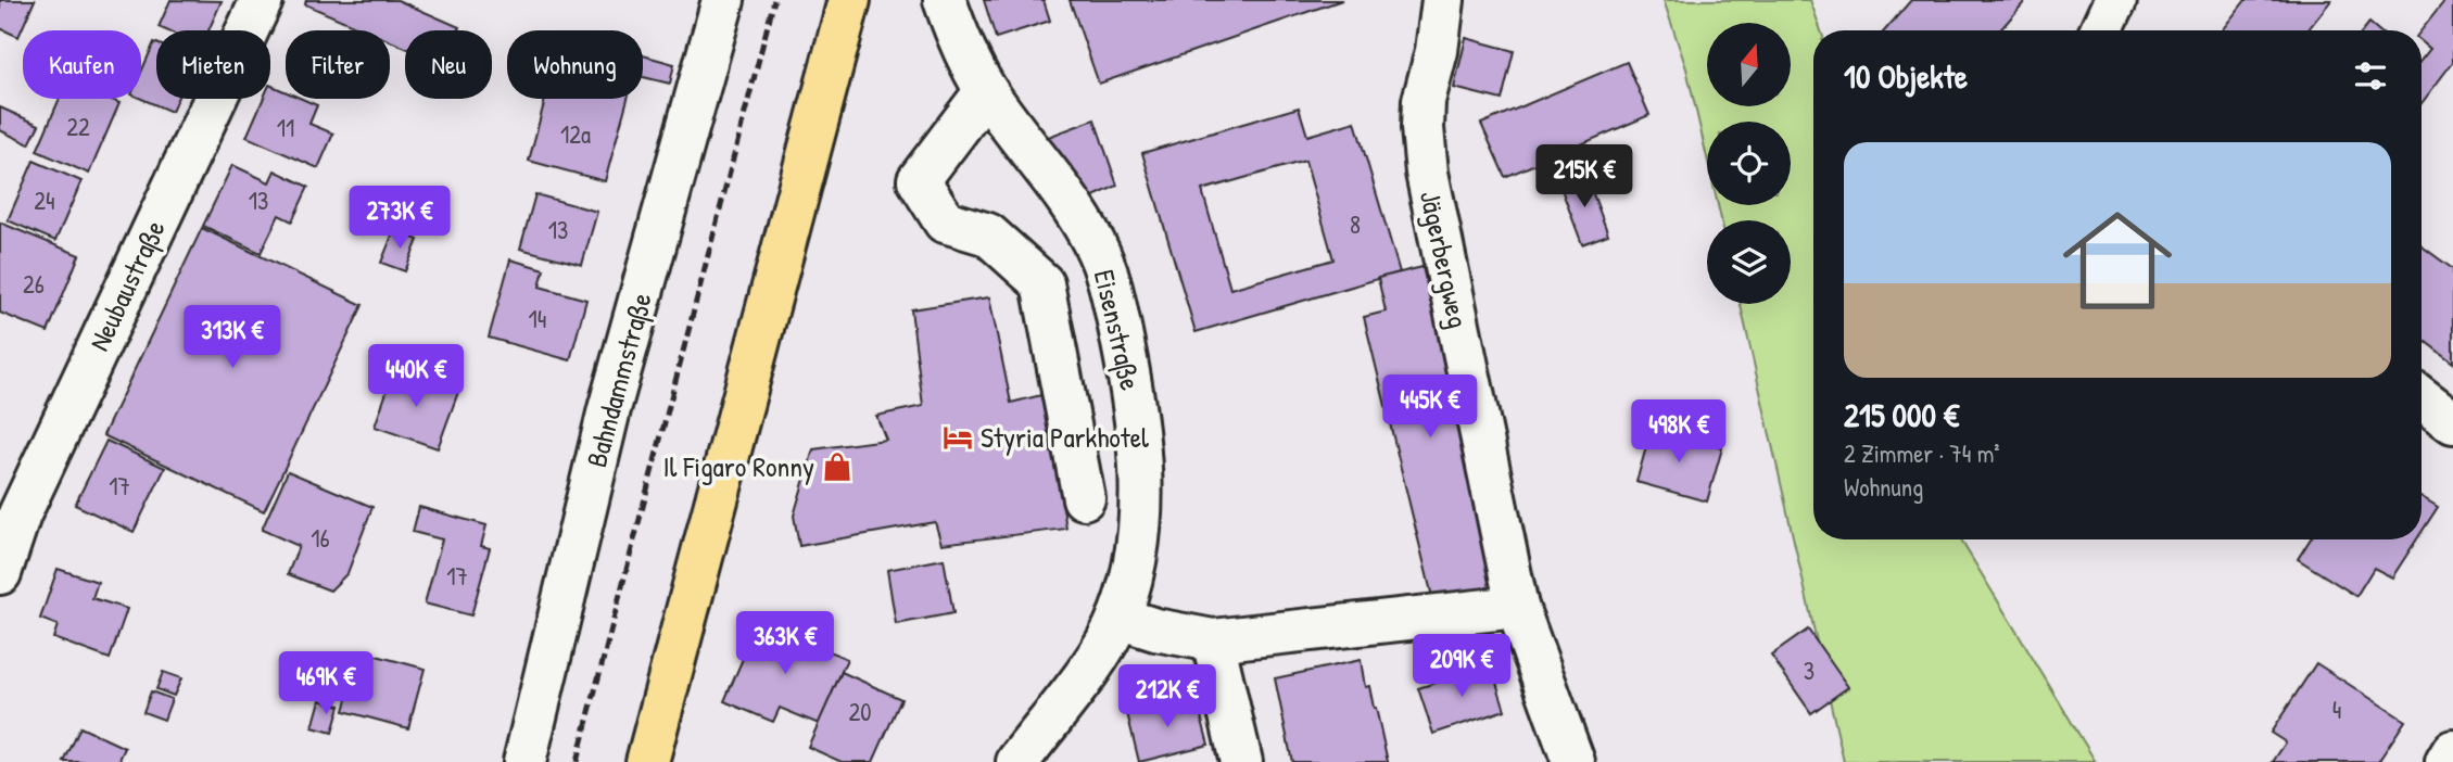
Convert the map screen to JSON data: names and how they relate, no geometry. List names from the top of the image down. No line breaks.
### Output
{"streets":{"street":["Jägerbergweg","Neubaustraße","Eisenstraße","Bahndammstraße"]},"places":{"hotel":["Styria Parkhotel"],"shop":["Il Figaro Ronny"]},"house_numbers":["22","11","12a","24","13","8","13","26","14","17","16","17","3","4","20"],"north":"top","page":{"chip":["Kaufen","Mieten","Filter","Neu","Wohnung"],"heading":"10 Objekte","list":[{"name":"215 000 €","note":"2 Zimmer · 74 m² · Wohnung"}],"price":["215K €","273K €","313K €","440K €","445K €","498K €","363K €","209K €","469K €","212K €"]}}
